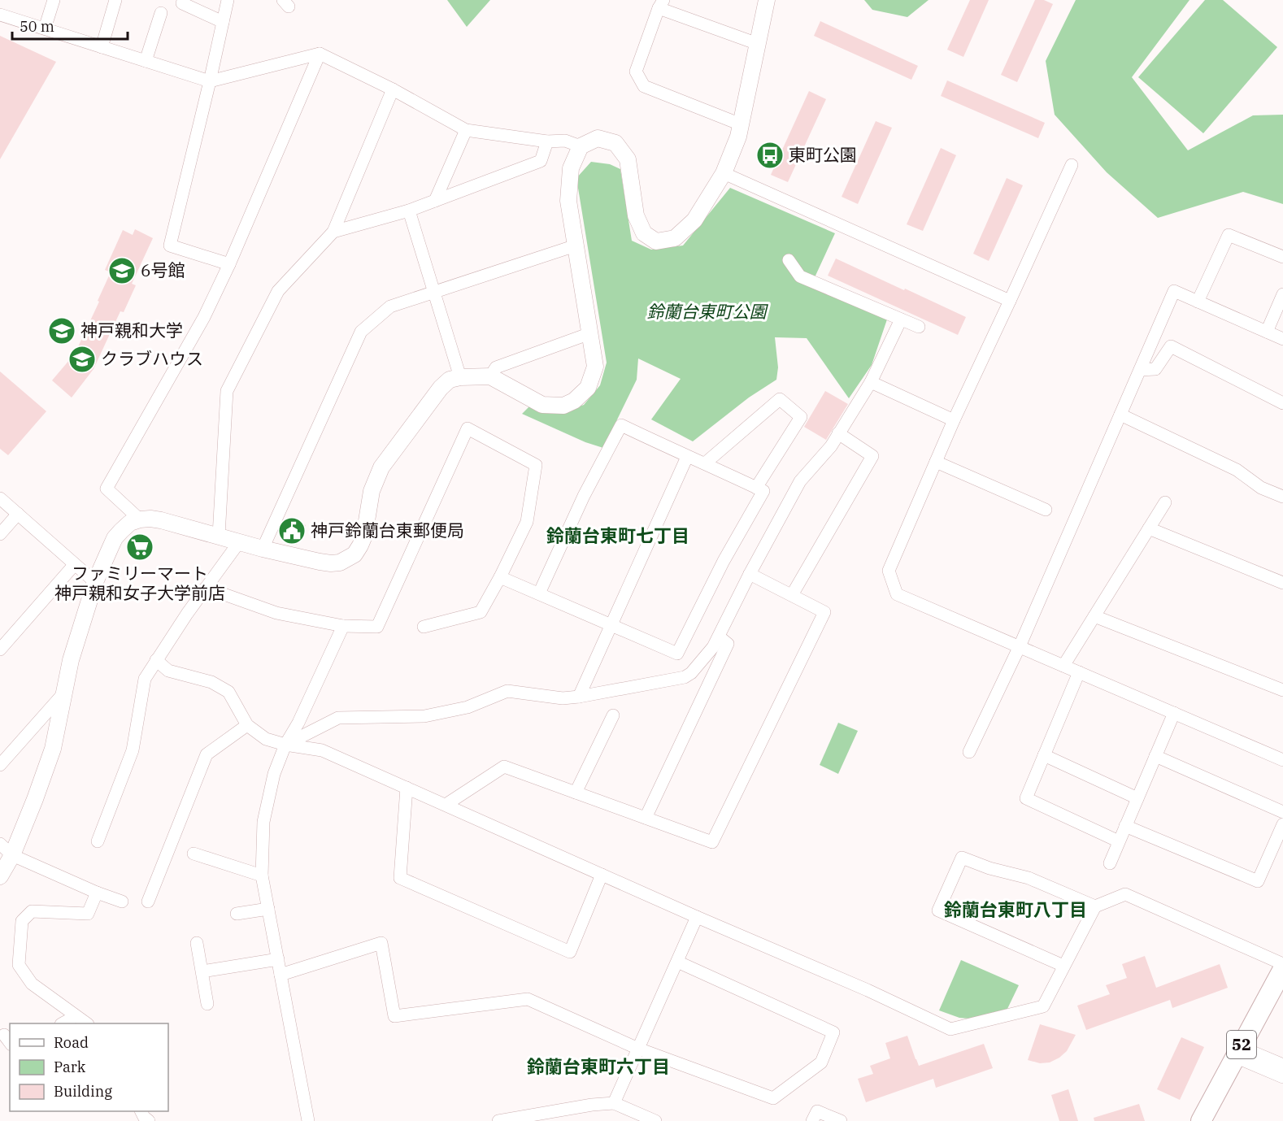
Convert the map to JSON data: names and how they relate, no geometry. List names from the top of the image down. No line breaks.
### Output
{"streets":{"main road":["52"]},"districts":["鈴蘭台東町七丁目","鈴蘭台東町八丁目","鈴蘭台東町六丁目"],"parks":["鈴蘭台東町公園"],"places":{"bus stop":["東町公園"],"school or university":["6号館","神戸親和大学","クラブハウス"],"public building":["神戸鈴蘭台東郵便局"],"supermarket":["ファミリーマート 神戸親和女子大学前店"]},"legend":["Road","Park","Building"],"scale_bar":"50 m"}
